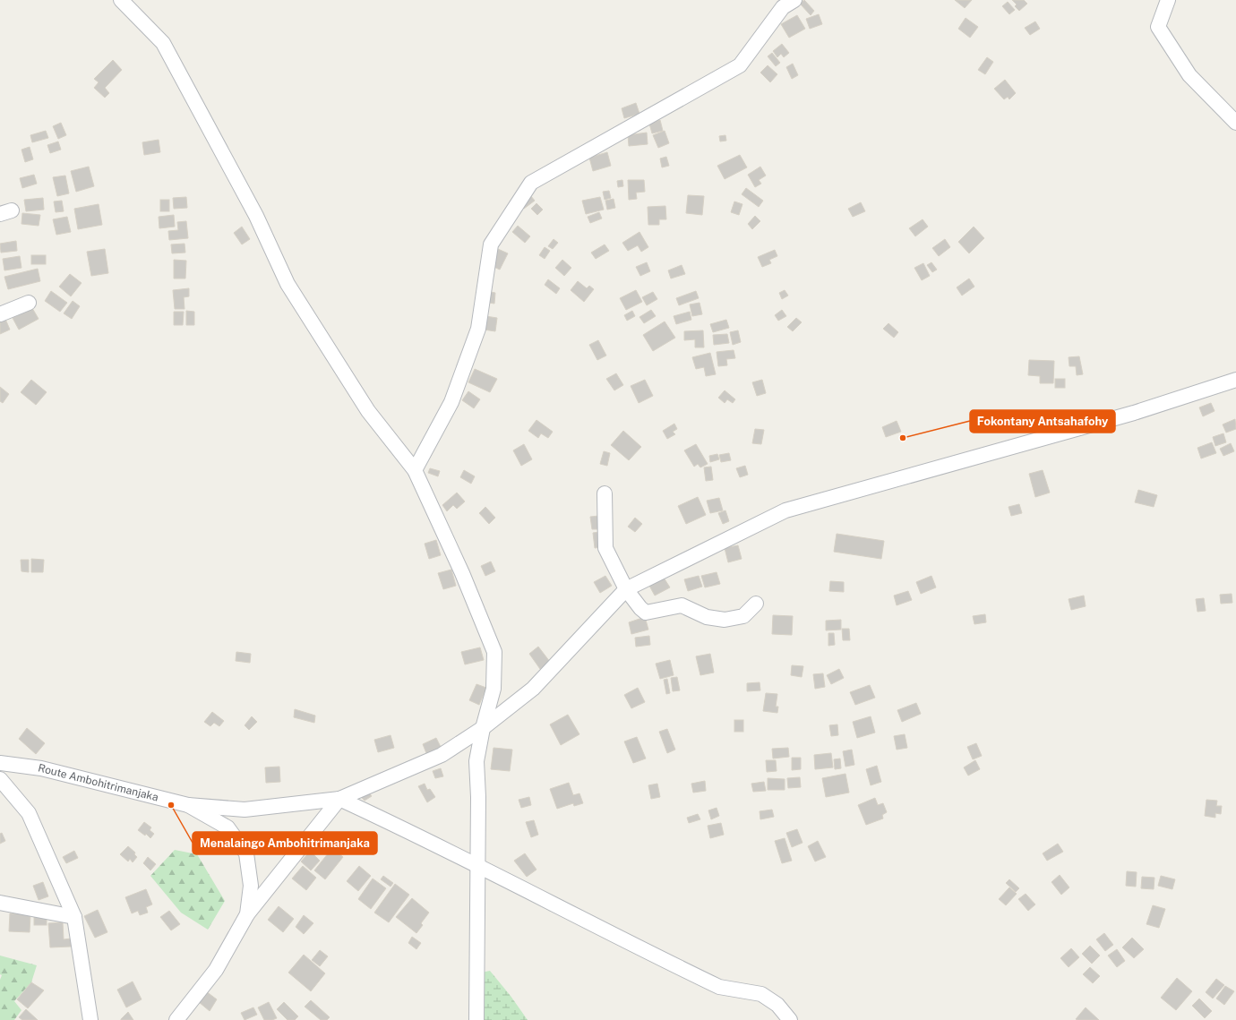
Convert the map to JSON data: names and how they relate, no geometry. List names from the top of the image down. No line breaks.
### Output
{"streets":{"street":["Route Ambohitrimanjaka"]},"places":["Fokontany Antsahafohy","Menalaingo Ambohitrimanjaka"]}
